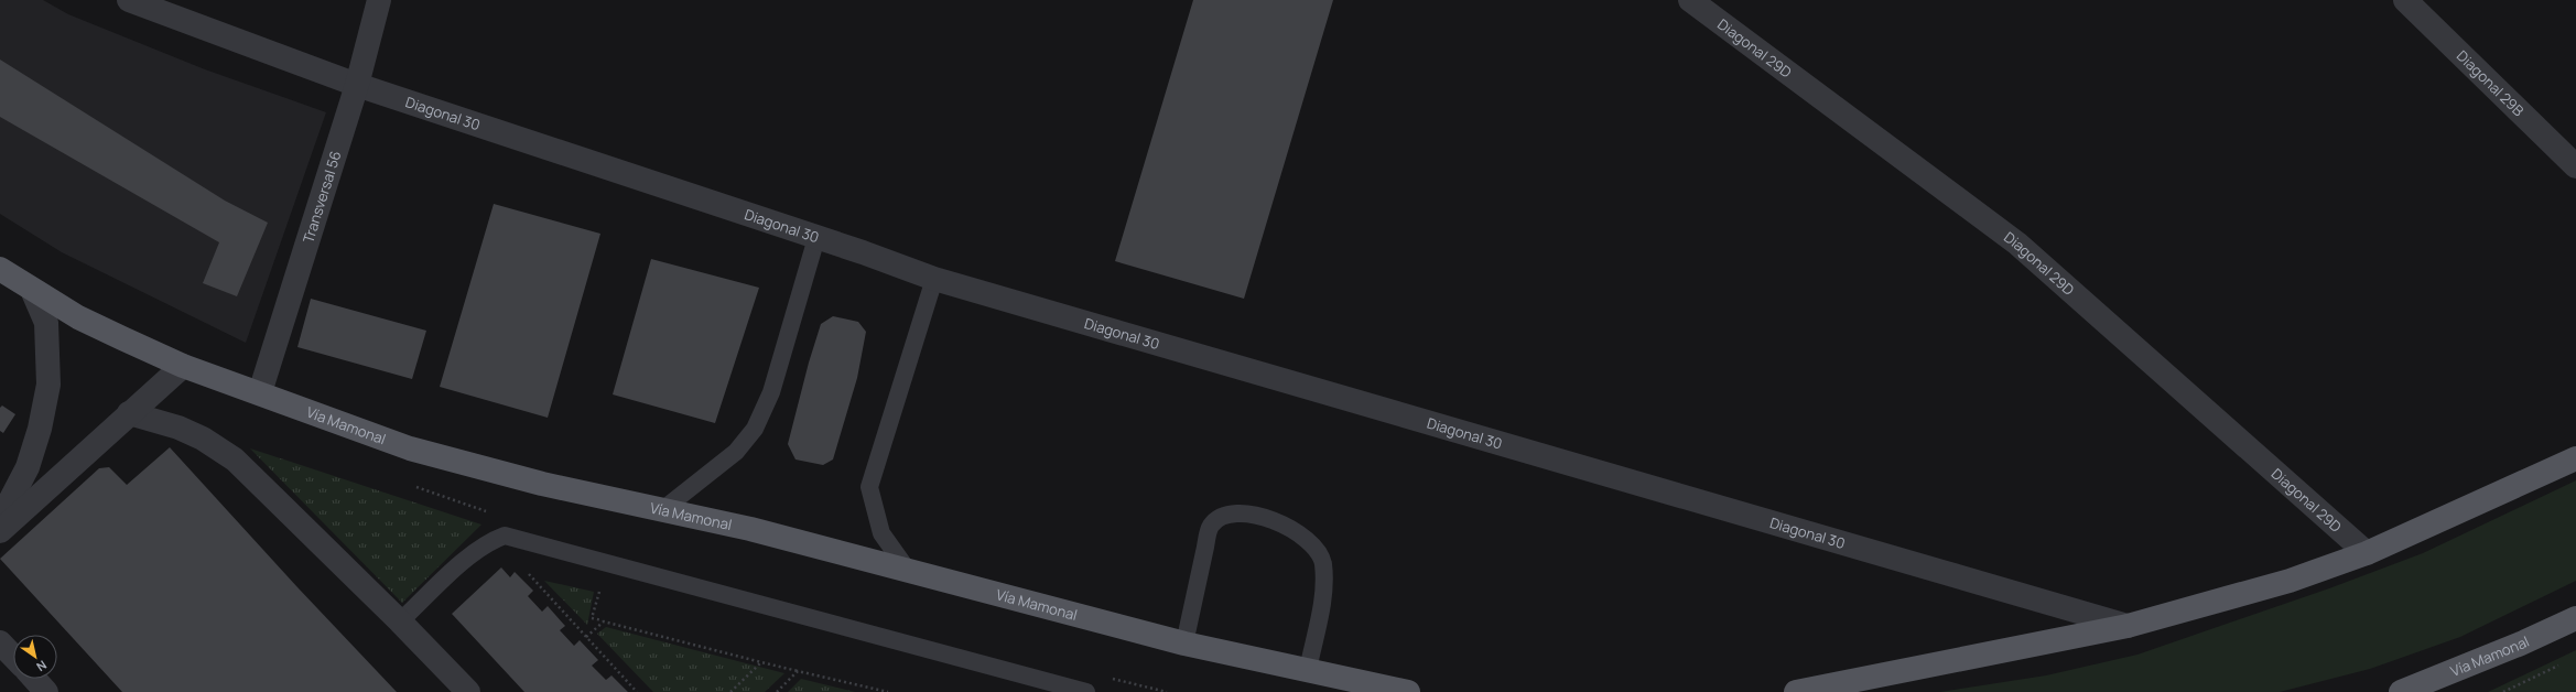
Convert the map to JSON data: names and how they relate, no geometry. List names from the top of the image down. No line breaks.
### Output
{"streets":{"main road":["Vía Mamonal"],"street":["Diagonal 29D","Diagonal 29B","Diagonal 30","Transversal 56"]},"crossings":[["Diagonal 30","Transversal 56"],["Transversal 56","Vía Mamonal"]],"north":"bottom right"}
